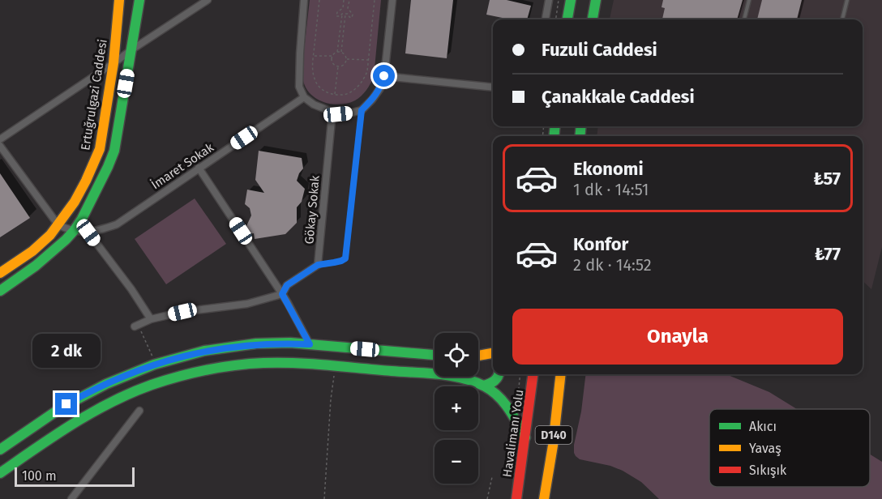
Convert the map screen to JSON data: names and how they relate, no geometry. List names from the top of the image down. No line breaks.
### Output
{"streets":{"main road":["Ertuğrulgazi Caddesi","Havalimanı Yolu","D140"],"street":["İmaret Sokak","Gökay Sokak"]},"crossings":[["Ertuğrulgazi Caddesi","İmaret Sokak"]],"legend":["Akıcı","Yavaş","Sıkışık"],"scale_bar":"100 m","page":{"banner":["Fuzuli Caddesi","Çanakkale Caddesi"],"list":[{"name":"Ekonomi","note":"1 dk · 14:51","value":"₺57"},{"name":"Konfor","note":"2 dk · 14:52","value":"₺77"}],"buttons":"Onayla","map_buttons":["+","−"],"bubble":"2 dk","scale":"100 m"}}
